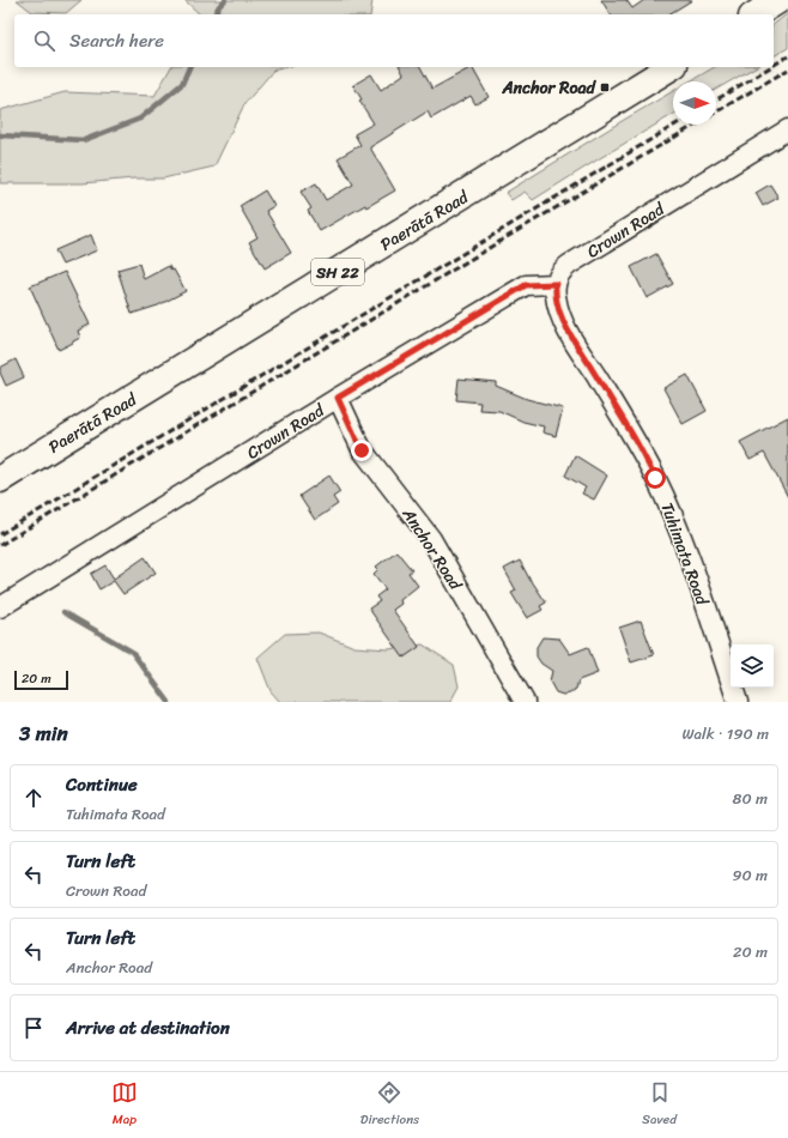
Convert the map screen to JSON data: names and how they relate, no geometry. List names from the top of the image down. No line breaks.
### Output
{"streets":{"highway":["Paerātā Road","SH 22"],"street":["Crown Road","Anchor Road","Tuhimata Road"]},"crossings":[["Crown Road","Anchor Road"],["Crown Road","Tuhimata Road"]],"places":{"transit":["Anchor Road"]},"scale_bar":"20 m","north":"right","page":{"search":"Search here","scale":"20 m","heading":["3 min","Walk · 190 m"],"list":[["Continue","Tuhimata Road","80 m"],["Turn left","Crown Road","90 m"],["Turn left","Anchor Road","20 m"],"Arrive at destination"],"nav":["Map","Directions","Saved"]}}
